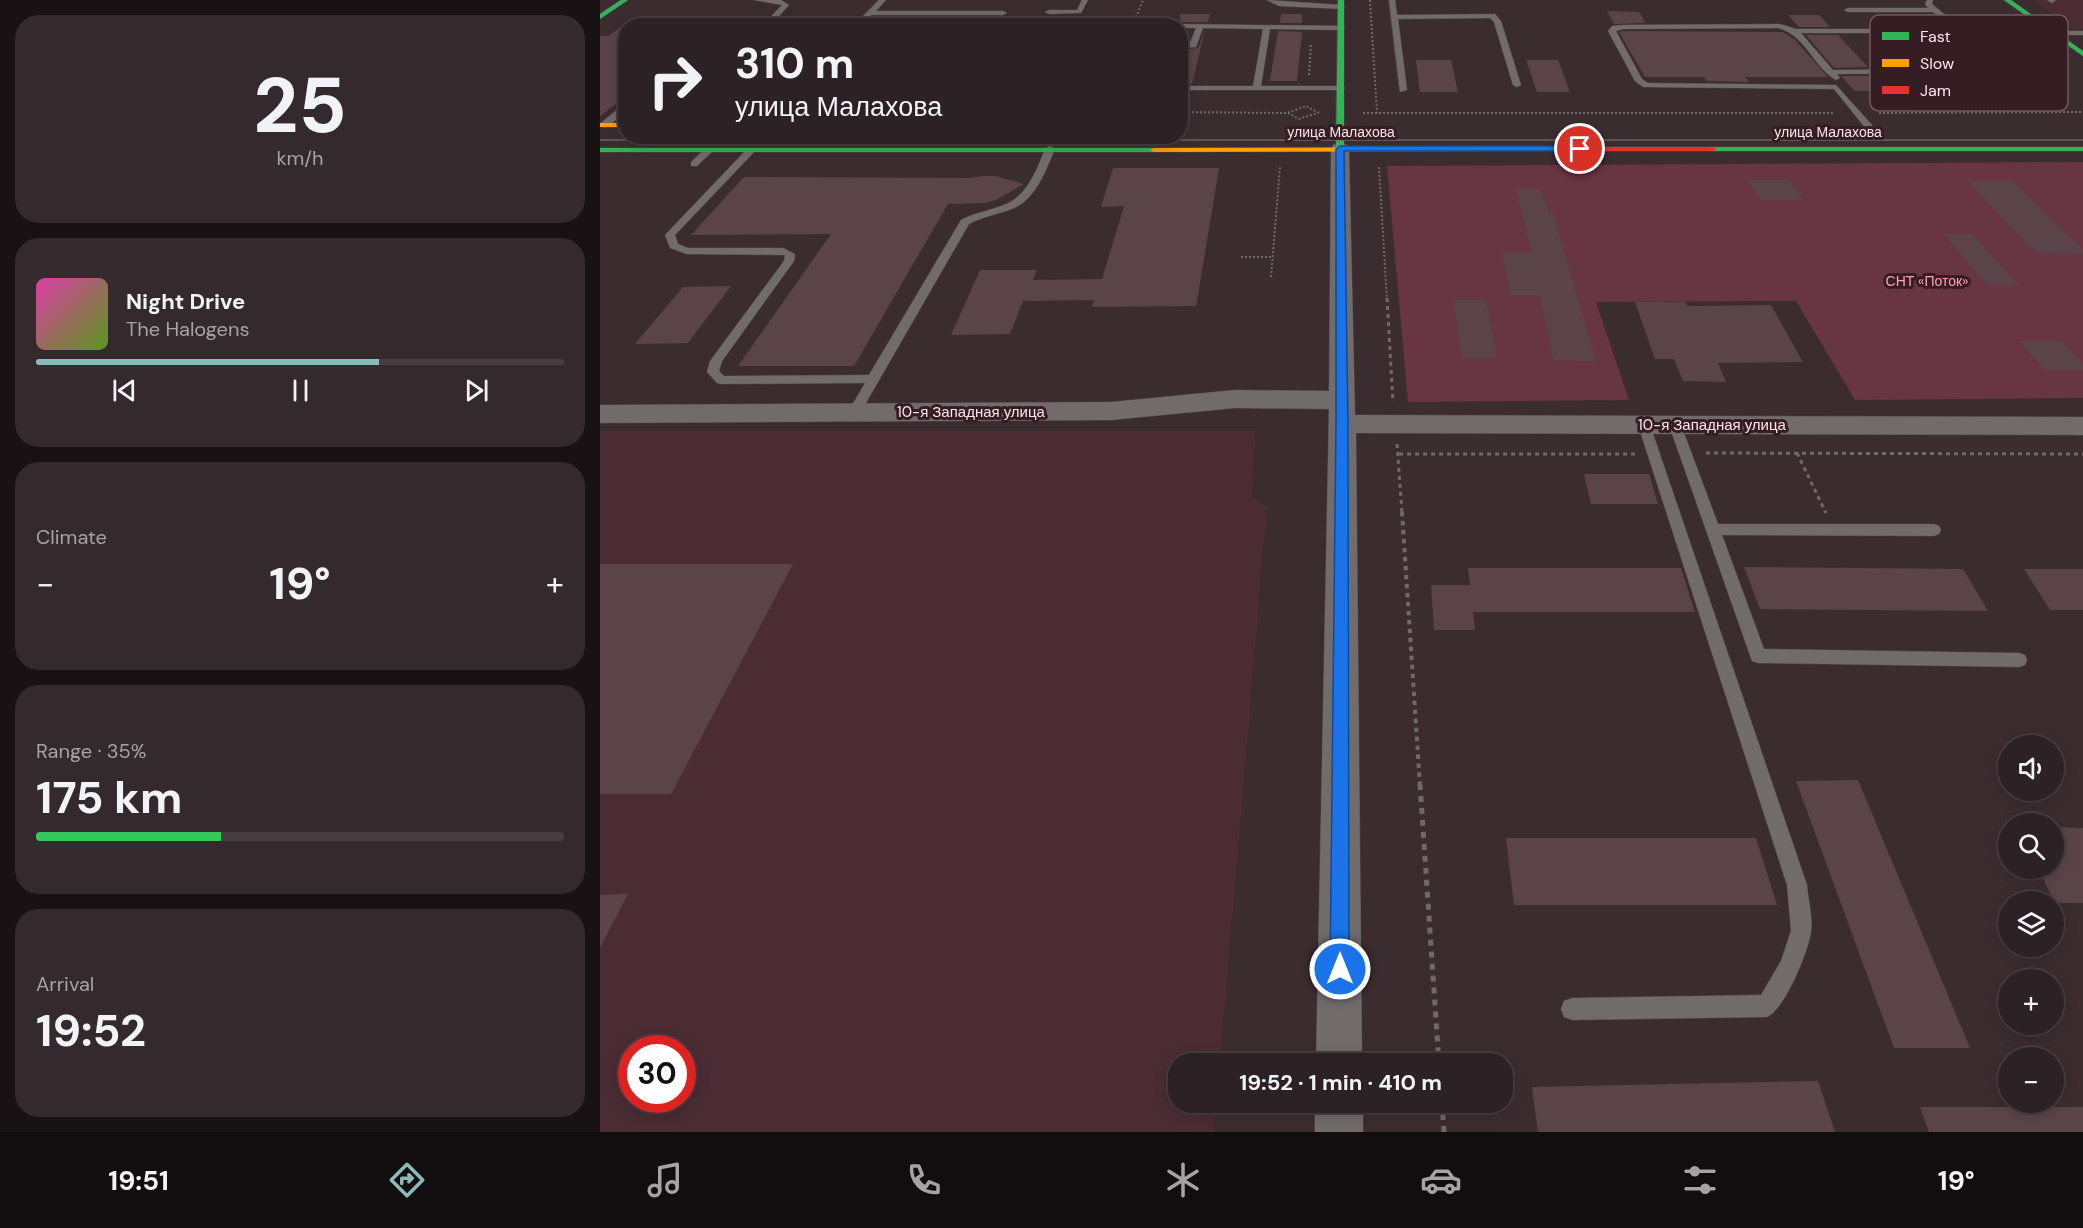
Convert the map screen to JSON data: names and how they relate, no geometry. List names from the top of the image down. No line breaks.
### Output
{"streets":{"main road":["улица Малахова"],"street":["10-я Западная улица"]},"parks":["СНТ «Поток»"],"legend":["Fast","Slow","Jam"],"page":{"tile":[["25","km/h"],"Climate",["Range · 35%","175 km"],["Arrival","19:52"]],"turn":["310 m","улица Малахова"],"song":["Night Drive","The Halogens"],"heat":["−","19°","+"],"map_buttons":["+","−"],"limit":"30","trip":"19:52 · 1 min · 410 m","tabs":["19:51","19°"]}}
